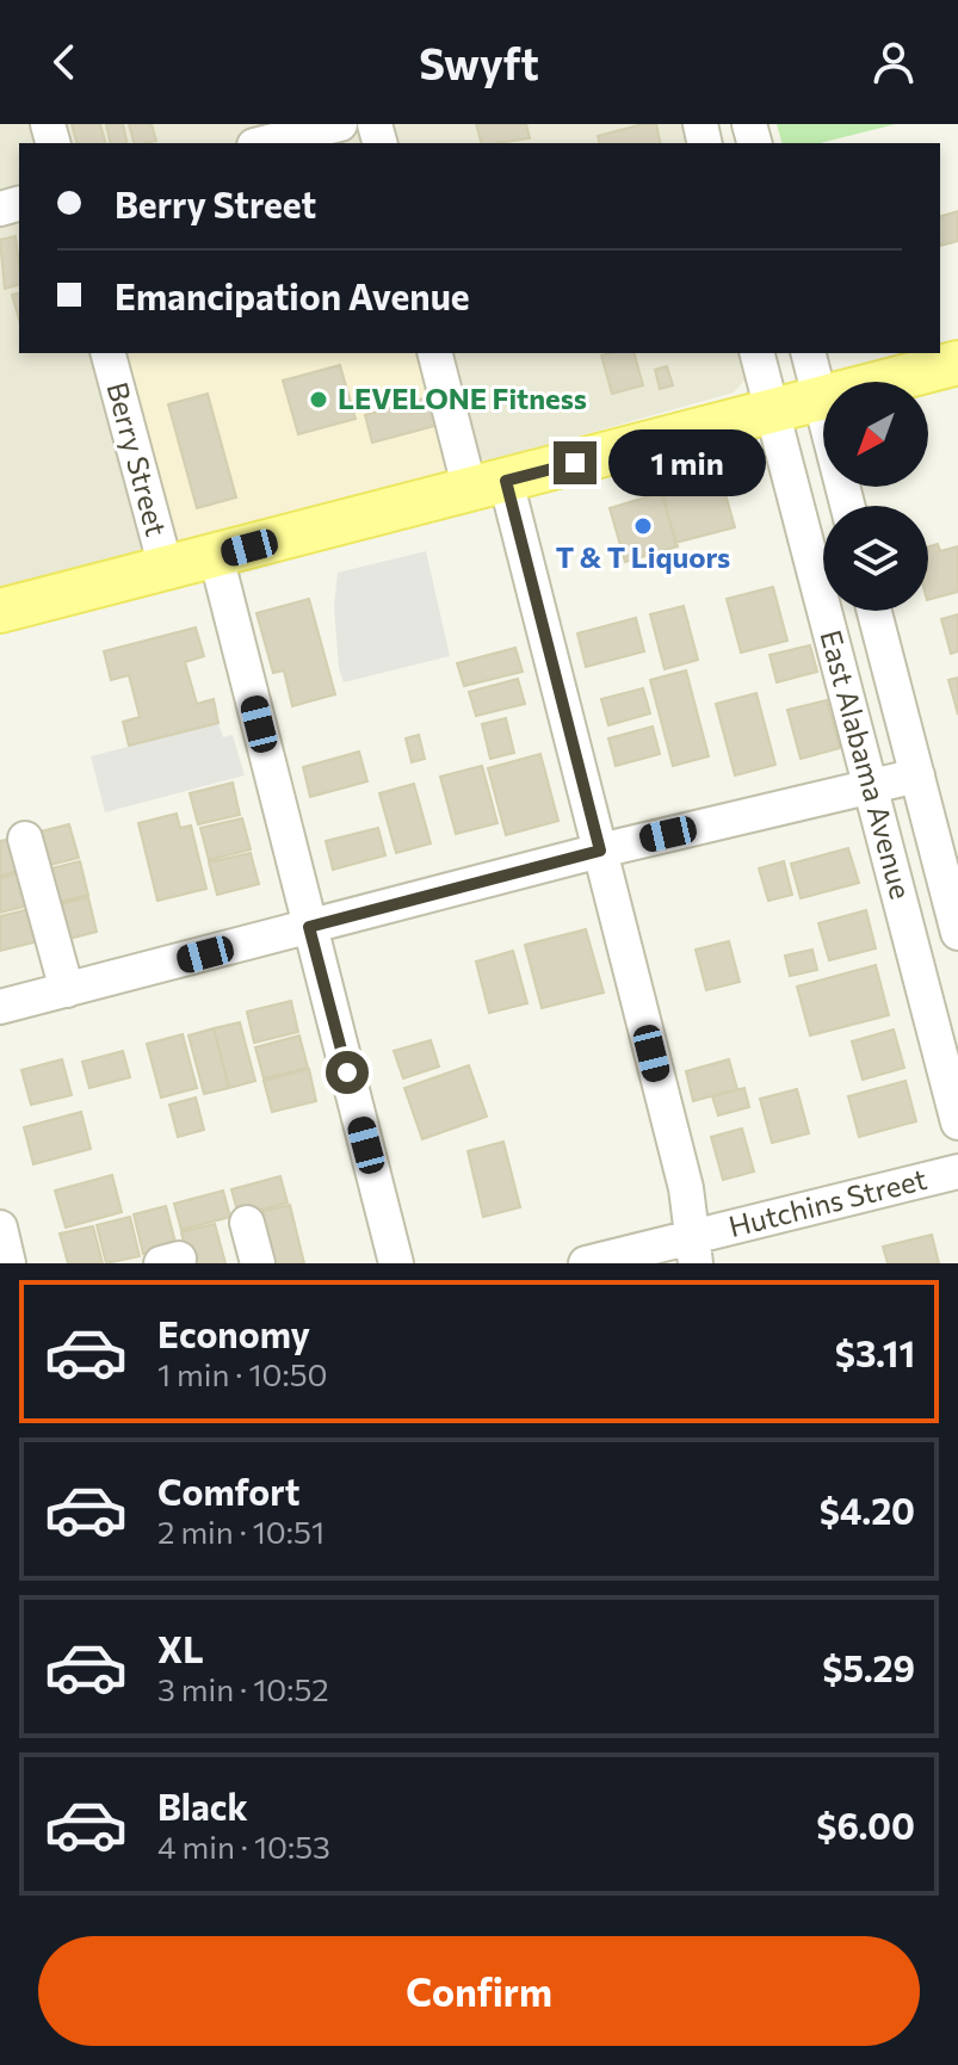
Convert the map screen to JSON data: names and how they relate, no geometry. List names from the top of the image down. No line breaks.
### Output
{"streets":{"street":["Berry Street","East Alabama Avenue","Hutchins Street"]},"places":["LEVELONE Fitness","T & T Liquors"],"north":"bottom left","page":{"header":"Swyft","banner":["Berry Street","Emancipation Avenue"],"bubble":"1 min","list":[{"name":"Economy","note":"1 min · 10:50","value":"$3.11"},{"name":"Comfort","note":"2 min · 10:51","value":"$4.20"},{"name":"XL","note":"3 min · 10:52","value":"$5.29"},{"name":"Black","note":"4 min · 10:53","value":"$6.00"}],"buttons":"Confirm"}}
